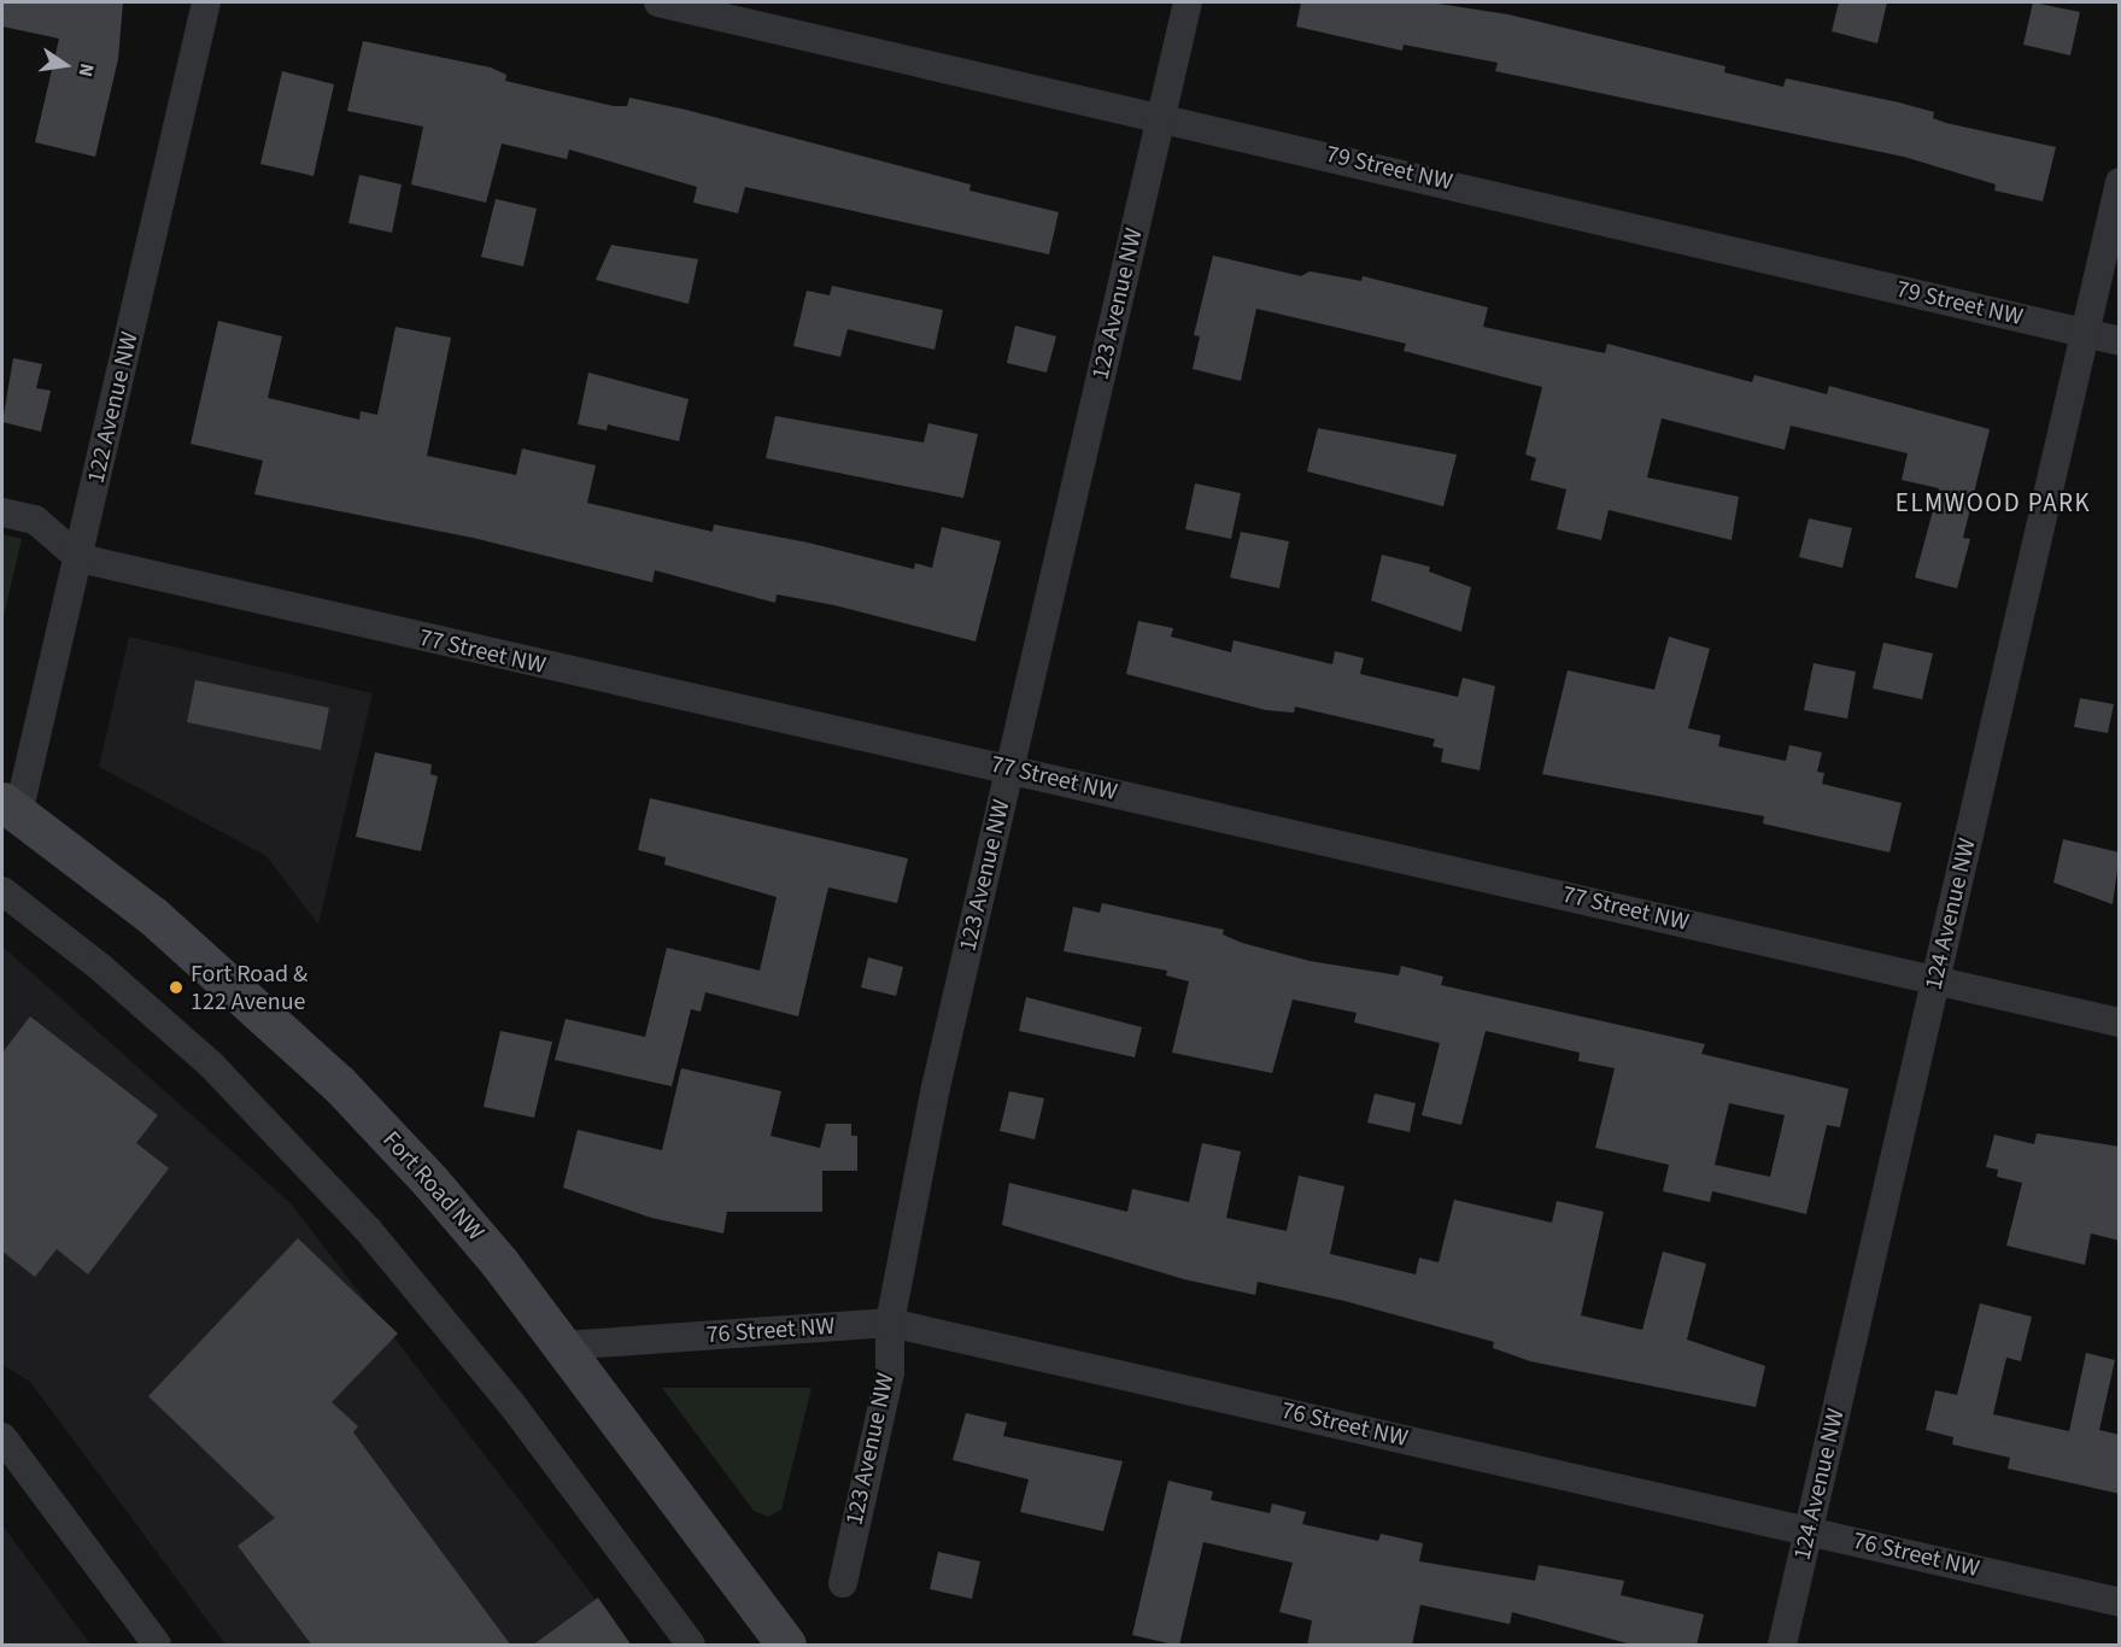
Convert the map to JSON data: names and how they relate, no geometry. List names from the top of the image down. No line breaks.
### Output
{"streets":{"street":["79 Street NW","123 Avenue NW","122 Avenue NW","77 Street NW","124 Avenue NW","Fort Road NW","76 Street NW"]},"crossings":[["79 Street NW","123 Avenue NW"],["79 Street NW","124 Avenue NW"],["123 Avenue NW","77 Street NW"],["123 Avenue NW","76 Street NW"],["122 Avenue NW","77 Street NW"],["122 Avenue NW","Fort Road NW"],["77 Street NW","124 Avenue NW"],["124 Avenue NW","76 Street NW"],["Fort Road NW","76 Street NW"]],"districts":["ELMWOOD PARK"],"places":["Fort Road & 122 Avenue"],"north":"right"}
